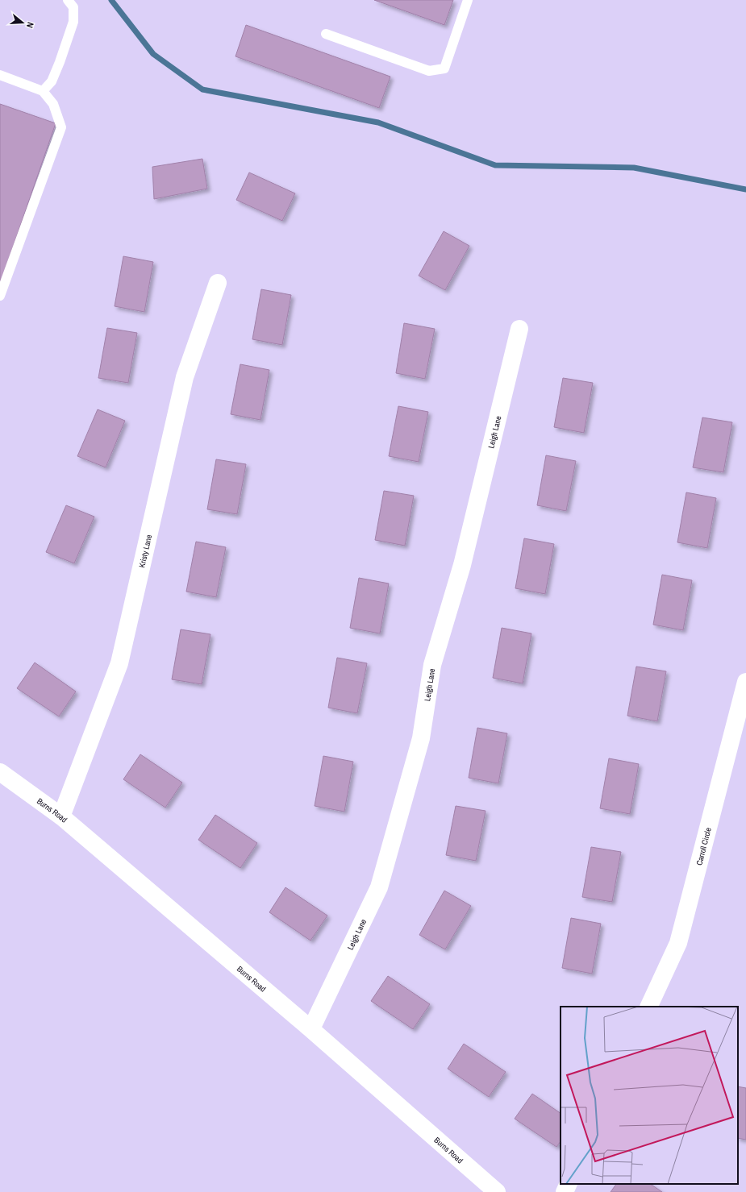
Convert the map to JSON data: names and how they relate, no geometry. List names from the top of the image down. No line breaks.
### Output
{"streets":{"street":["Leigh Lane","Kristy Lane","Burns Road","Carroll Circle"]},"crossings":[["Leigh Lane","Burns Road"],["Kristy Lane","Burns Road"]],"north":"right"}
